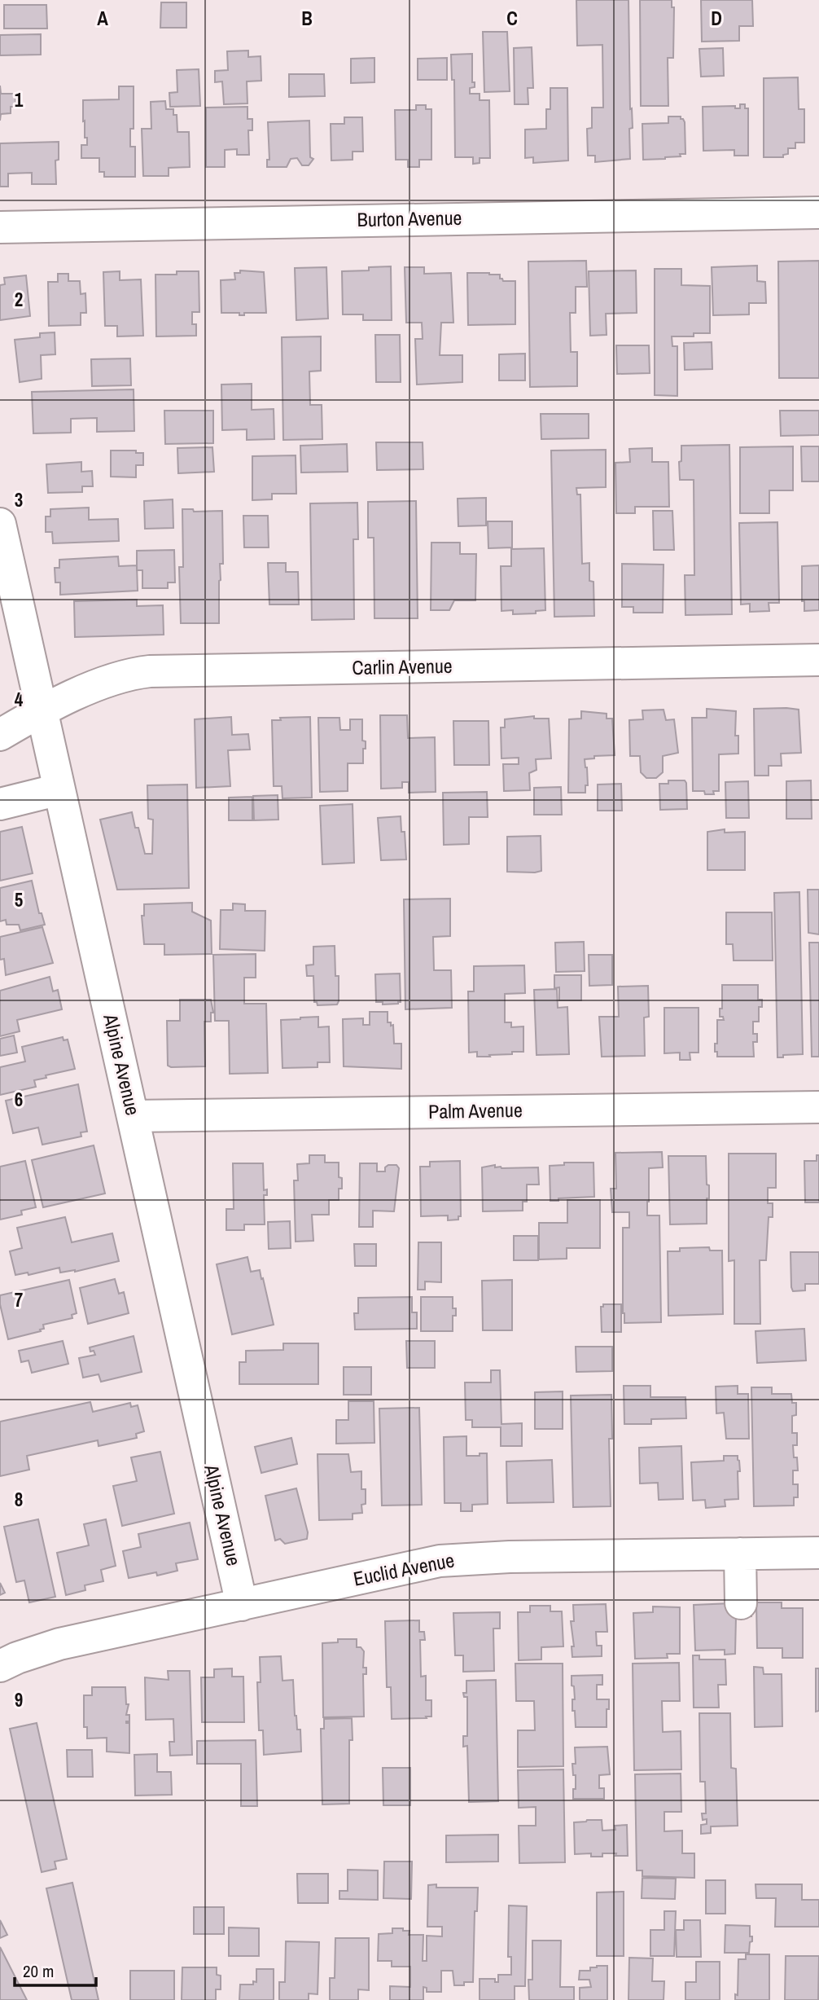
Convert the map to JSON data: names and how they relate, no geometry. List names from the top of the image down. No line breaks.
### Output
{"streets":{"street":["Burton Avenue","Carlin Avenue","Alpine Avenue","Palm Avenue","Euclid Avenue"]},"crossings":[["Carlin Avenue","Alpine Avenue"],["Alpine Avenue","Palm Avenue"],["Alpine Avenue","Euclid Avenue"]],"scale_bar":"20 m","grid":{"columns":["A","B","C","D"],"rows":["1","2","3","4","5","6","7","8","9"]}}
